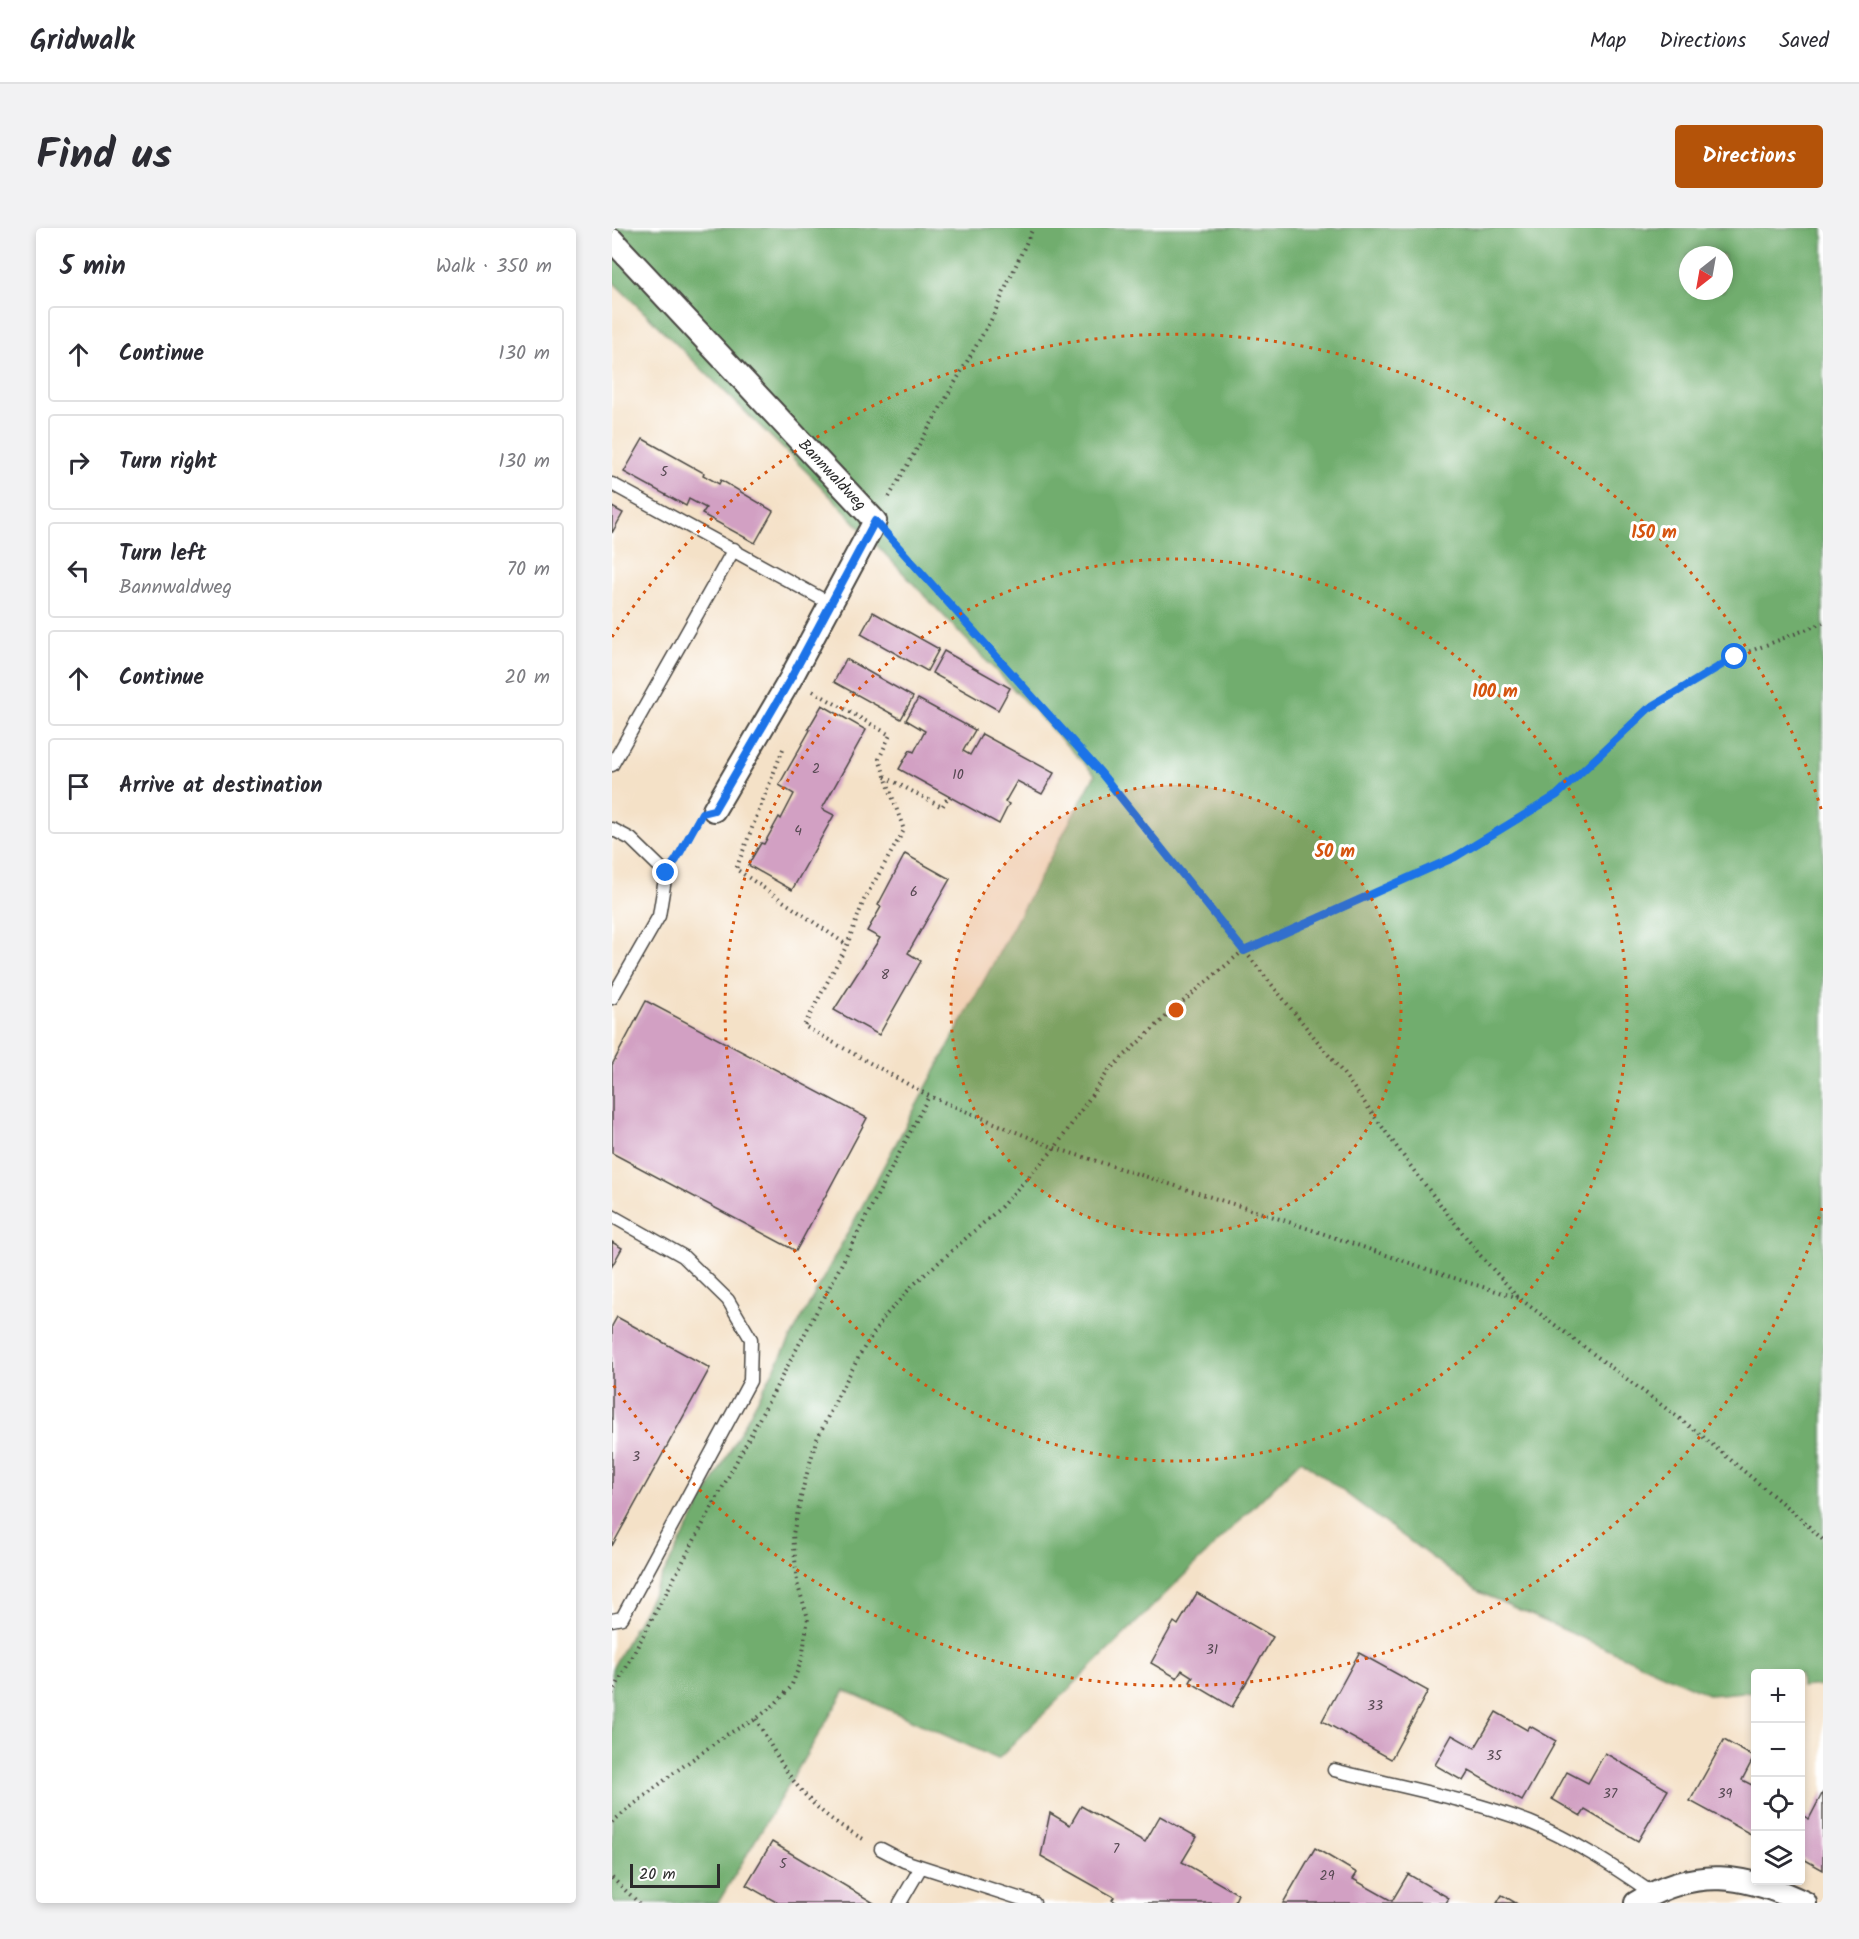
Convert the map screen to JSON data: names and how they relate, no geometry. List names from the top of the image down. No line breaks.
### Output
{"streets":{"street":["Bannwaldweg"]},"house_numbers":["5","2","10","4","6","8","3","31","33","35","37","39","7","5","29"],"scale_bar":"20 m","north":"bottom left","page":{"header":"Gridwalk","nav":["Map","Directions","Saved"],"title":"Find us","buttons":"Directions","heading":["5 min","Walk · 350 m"],"list":[["Continue","130 m"],["Turn right","130 m"],["Turn left","Bannwaldweg","70 m"],["Continue","20 m"],"Arrive at destination"],"map_buttons":["+","−"],"scale":"20 m"},"rings":["150 m","100 m","50 m"]}
